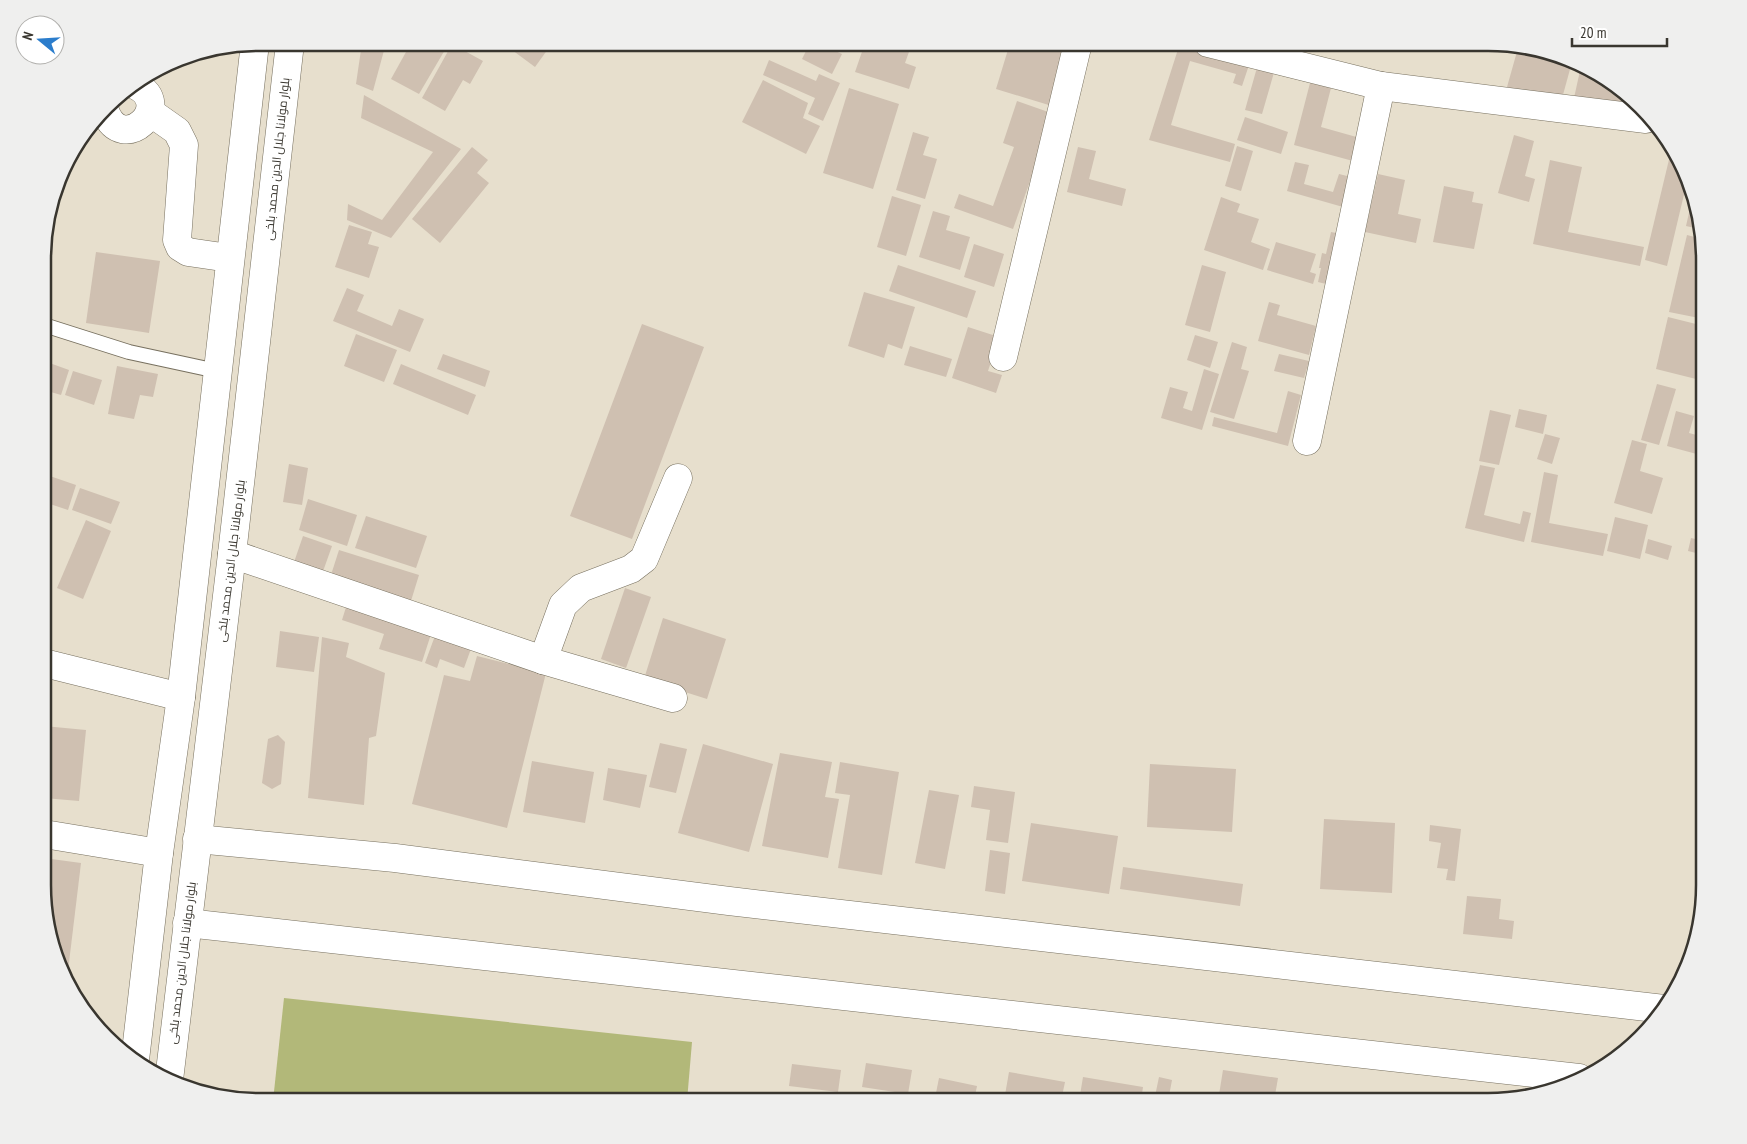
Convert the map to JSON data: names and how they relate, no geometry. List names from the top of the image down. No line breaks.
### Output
{"streets":{"street":["بلوار مولانا جلال الدین محمد بلخی"]},"scale_bar":"20 m","north":"left"}
